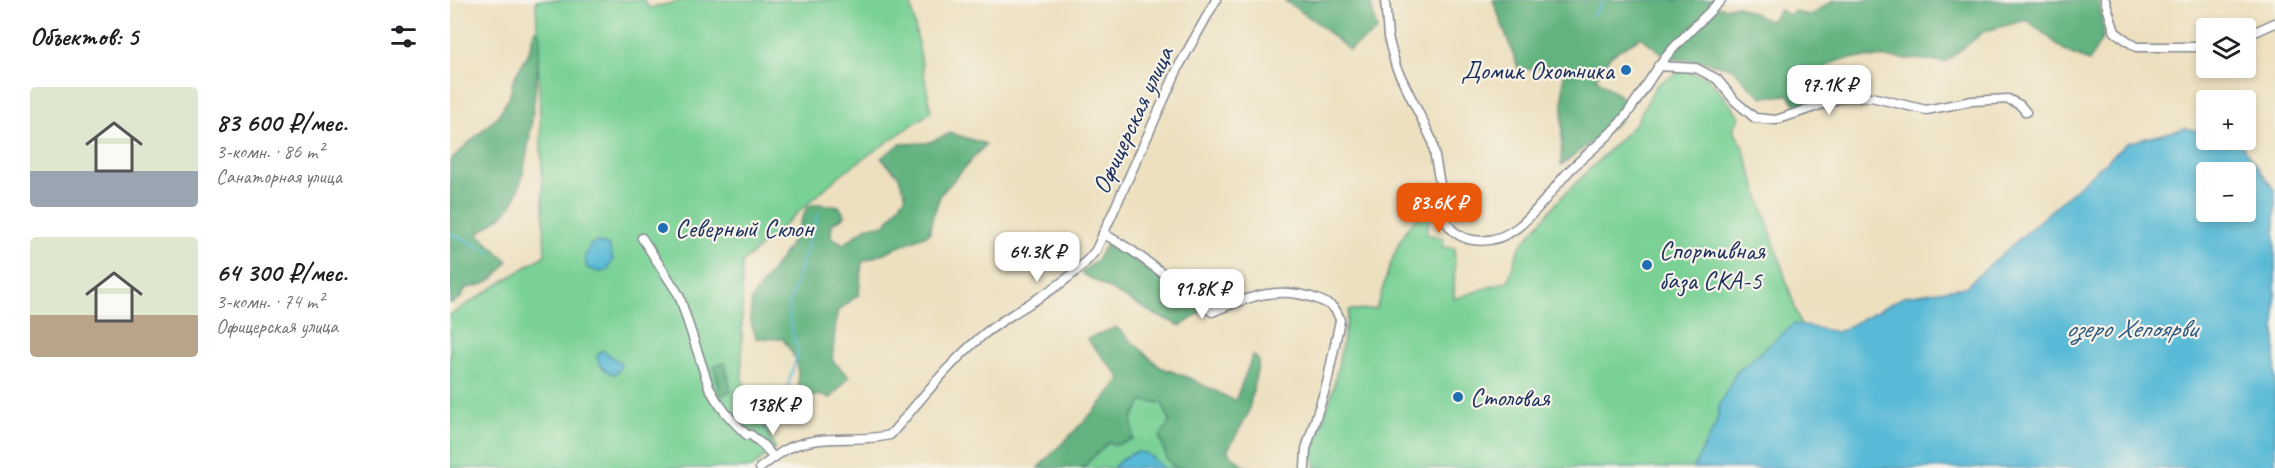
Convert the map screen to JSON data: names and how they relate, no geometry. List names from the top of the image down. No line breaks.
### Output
{"streets":{"street":["Офицерская улица"]},"water":["озеро Хепоярви"],"places":["Домик Охотника","Северный Склон","Спортивная база СКА-5","Столовая"],"page":{"heading":"Объектов: 5","map_buttons":["+","−"],"price":["97.1K ₽","83.6K ₽","64.3K ₽","91.8K ₽","138K ₽"],"list":[{"name":"83 600 ₽/мес.","note":"3-комн. · 86 m² · Санаторная улица"},{"name":"64 300 ₽/мес.","note":"3-комн. · 74 m² · Офицерская улица"}]}}
